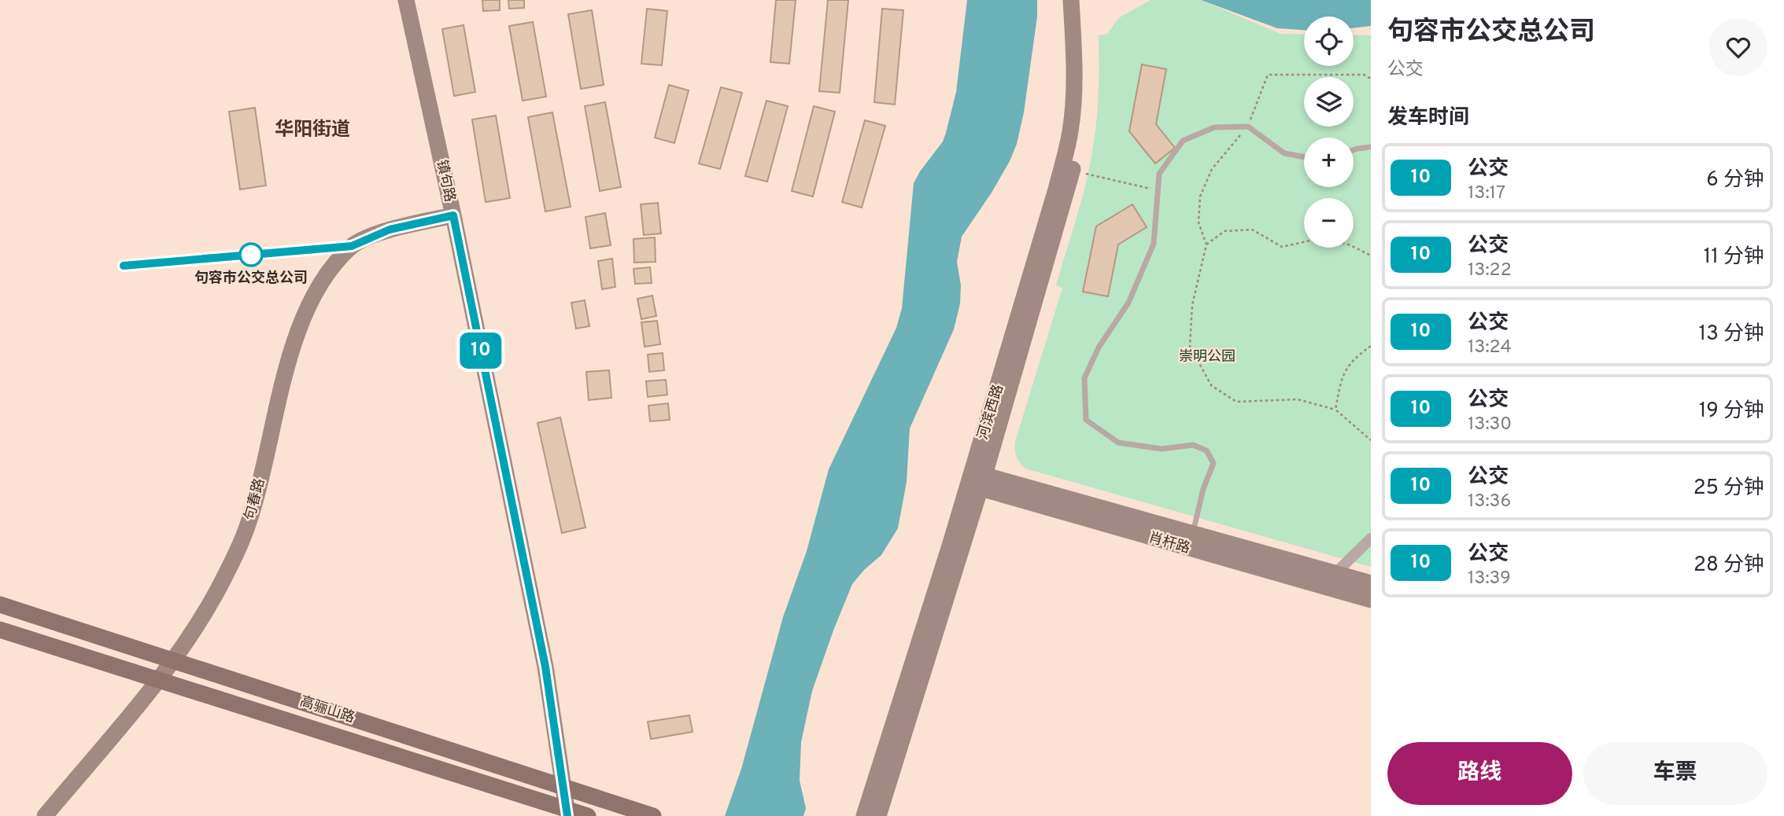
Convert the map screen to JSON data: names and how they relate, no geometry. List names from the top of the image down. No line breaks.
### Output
{"streets":{"main road":["高骊山路"],"street":["镇句路","河滨西路","句春路","肖杆路"]},"crossings":[["镇句路","句春路"],["镇句路","高骊山路"],["河滨西路","肖杆路"],["句春路","高骊山路"]],"districts":["华阳街道"],"parks":["崇明公园"],"places":["句容市公交总公司"],"lines":["bus line 10"],"page":{"on_map":"10","heading":[["句容市公交总公司","公交"],"发车时间"],"map_buttons":["+","−"],"list":[{"mark":"10","name":"公交","note":"13:17","value":"6 分钟"},{"mark":"10","name":"公交","note":"13:22","value":"11 分钟"},{"mark":"10","name":"公交","note":"13:24","value":"13 分钟"},{"mark":"10","name":"公交","note":"13:30","value":"19 分钟"},{"mark":"10","name":"公交","note":"13:36","value":"25 分钟"},{"mark":"10","name":"公交","note":"13:39","value":"28 分钟"}],"buttons":["路线","车票"]}}
